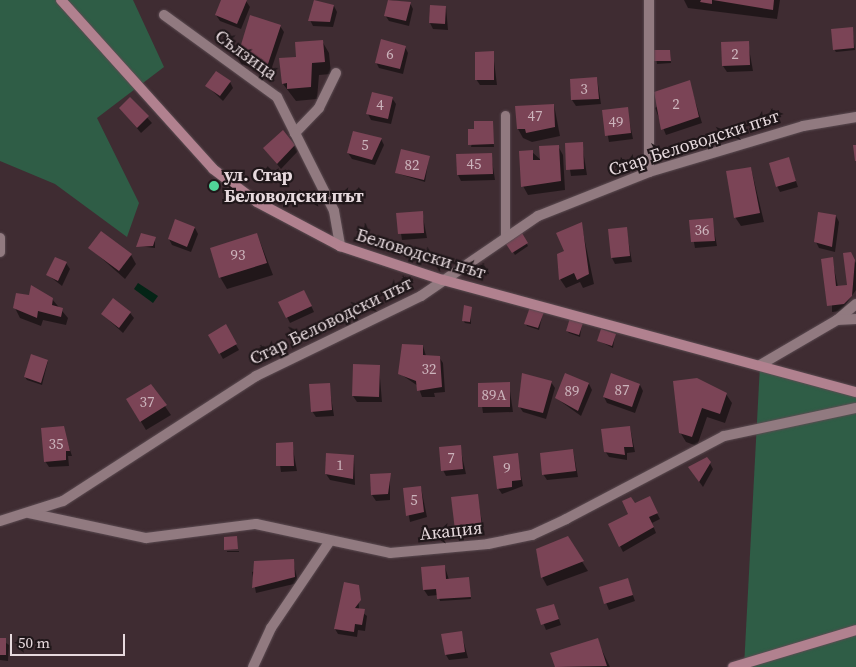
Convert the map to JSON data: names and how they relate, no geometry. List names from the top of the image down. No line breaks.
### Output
{"streets":{"street":["Сълзица","Стар Беловодски път","Беловодски път","Акация"]},"crossings":[["Сълзица","Беловодски път"],["Стар Беловодски път","Беловодски път"],["Стар Беловодски път","Акация"]],"places":["ул. Стар Беловодски път"],"house_numbers":["6","2","3","2","4","47","49","5","45","82","36","93","32","87","89","89А","37","35","7","1","9","5"],"scale_bar":"50 m"}
